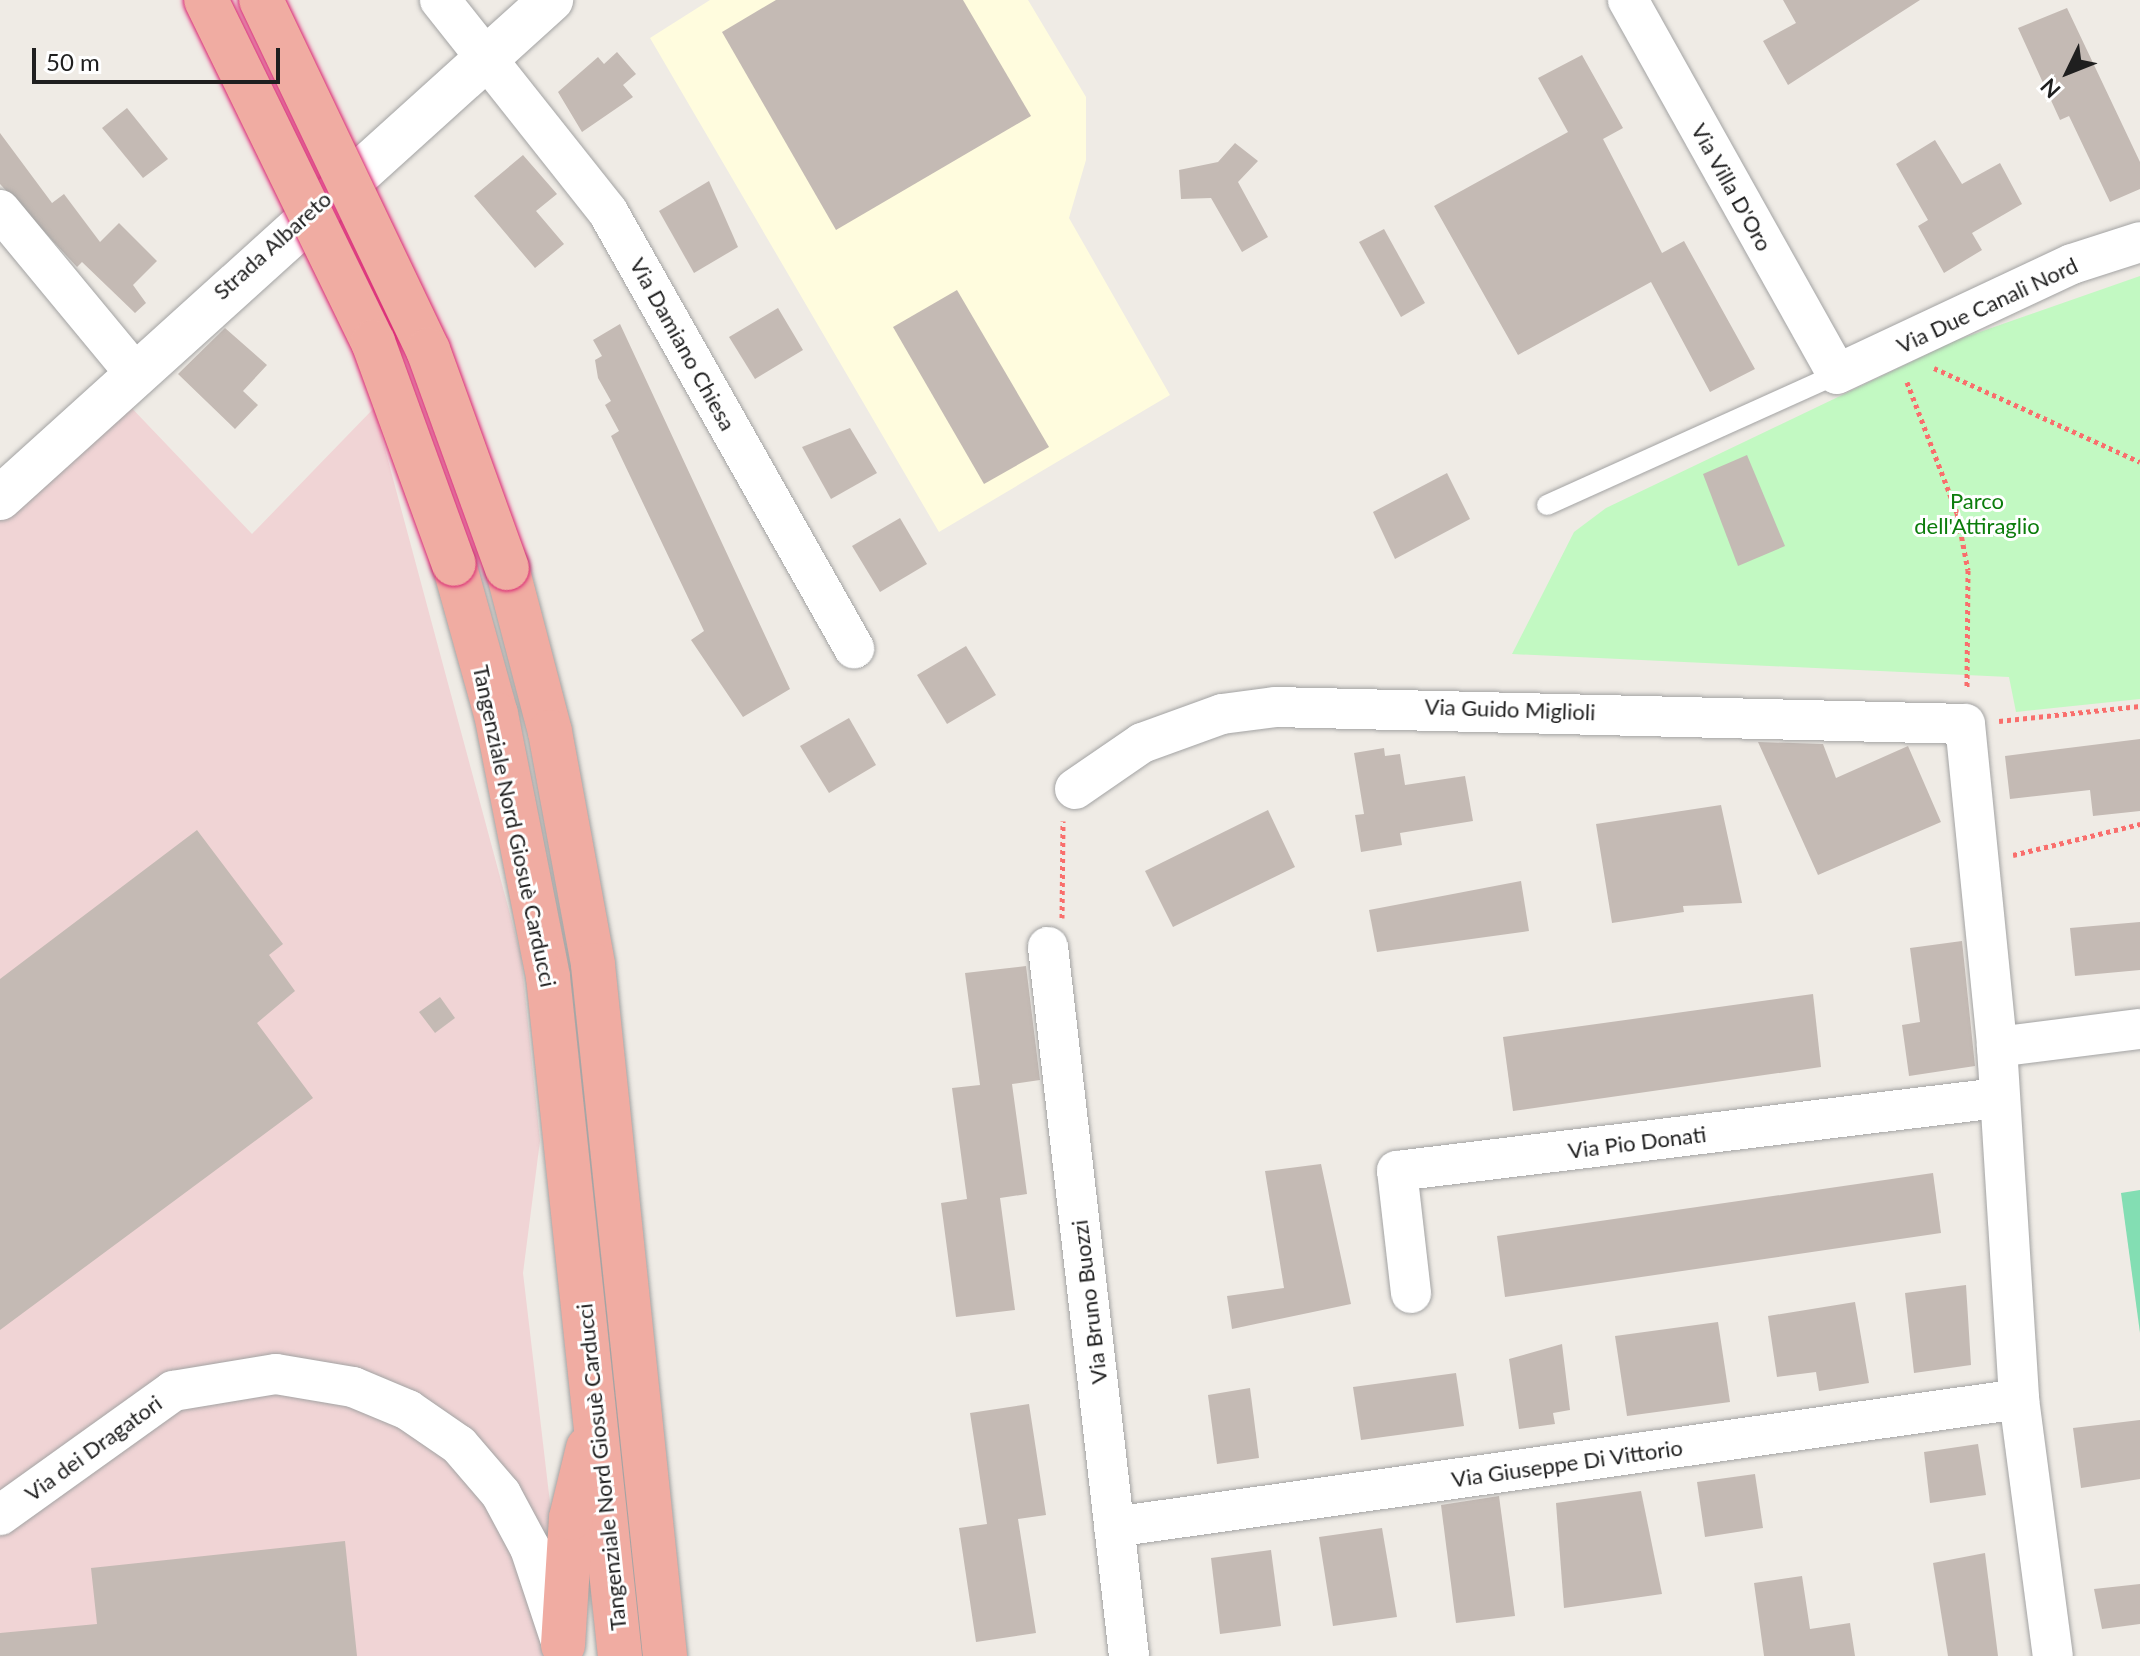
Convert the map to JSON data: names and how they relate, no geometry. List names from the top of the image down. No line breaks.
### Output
{"streets":{"highway":["Tangenziale Nord Giosuè Carducci"],"street":["Via Villa D'Oro","Strada Albareto","Via Due Canali Nord","Via Damiano Chiesa","Via Guido Miglioli","Via Pio Donati","Via Bruno Buozzi","Via dei Dragatori","Via Giuseppe Di Vittorio"]},"crossings":[["Via Villa D'Oro","Via Due Canali Nord"],["Strada Albareto","Via Damiano Chiesa"],["Via Bruno Buozzi","Via Giuseppe Di Vittorio"]],"parks":["Parco dell'Attiraglio"],"scale_bar":"50 m","north":"bottom left"}
